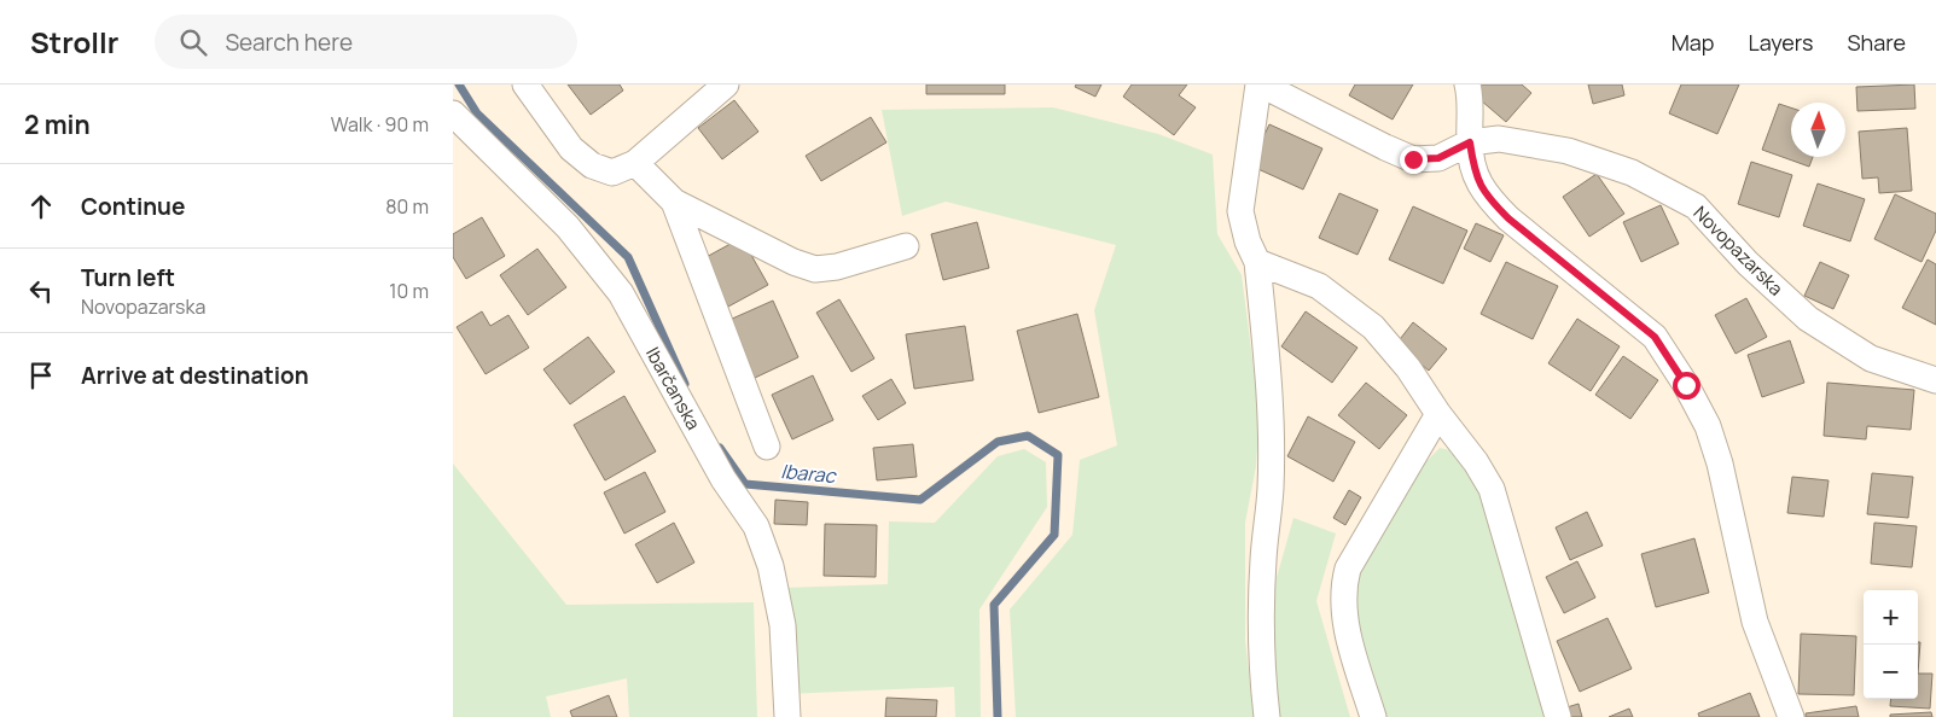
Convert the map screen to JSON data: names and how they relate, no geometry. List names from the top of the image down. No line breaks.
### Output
{"streets":{"street":["Novopazarska","Ibarčanska"]},"water":["Ibarac"],"north":"top","page":{"header":"Strollr","search":"Search here","nav":["Map","Layers","Share"],"heading":["2 min","Walk · 90 m"],"list":[["Continue","80 m"],["Turn left","Novopazarska","10 m"],"Arrive at destination"],"map_buttons":["+","−"]}}
